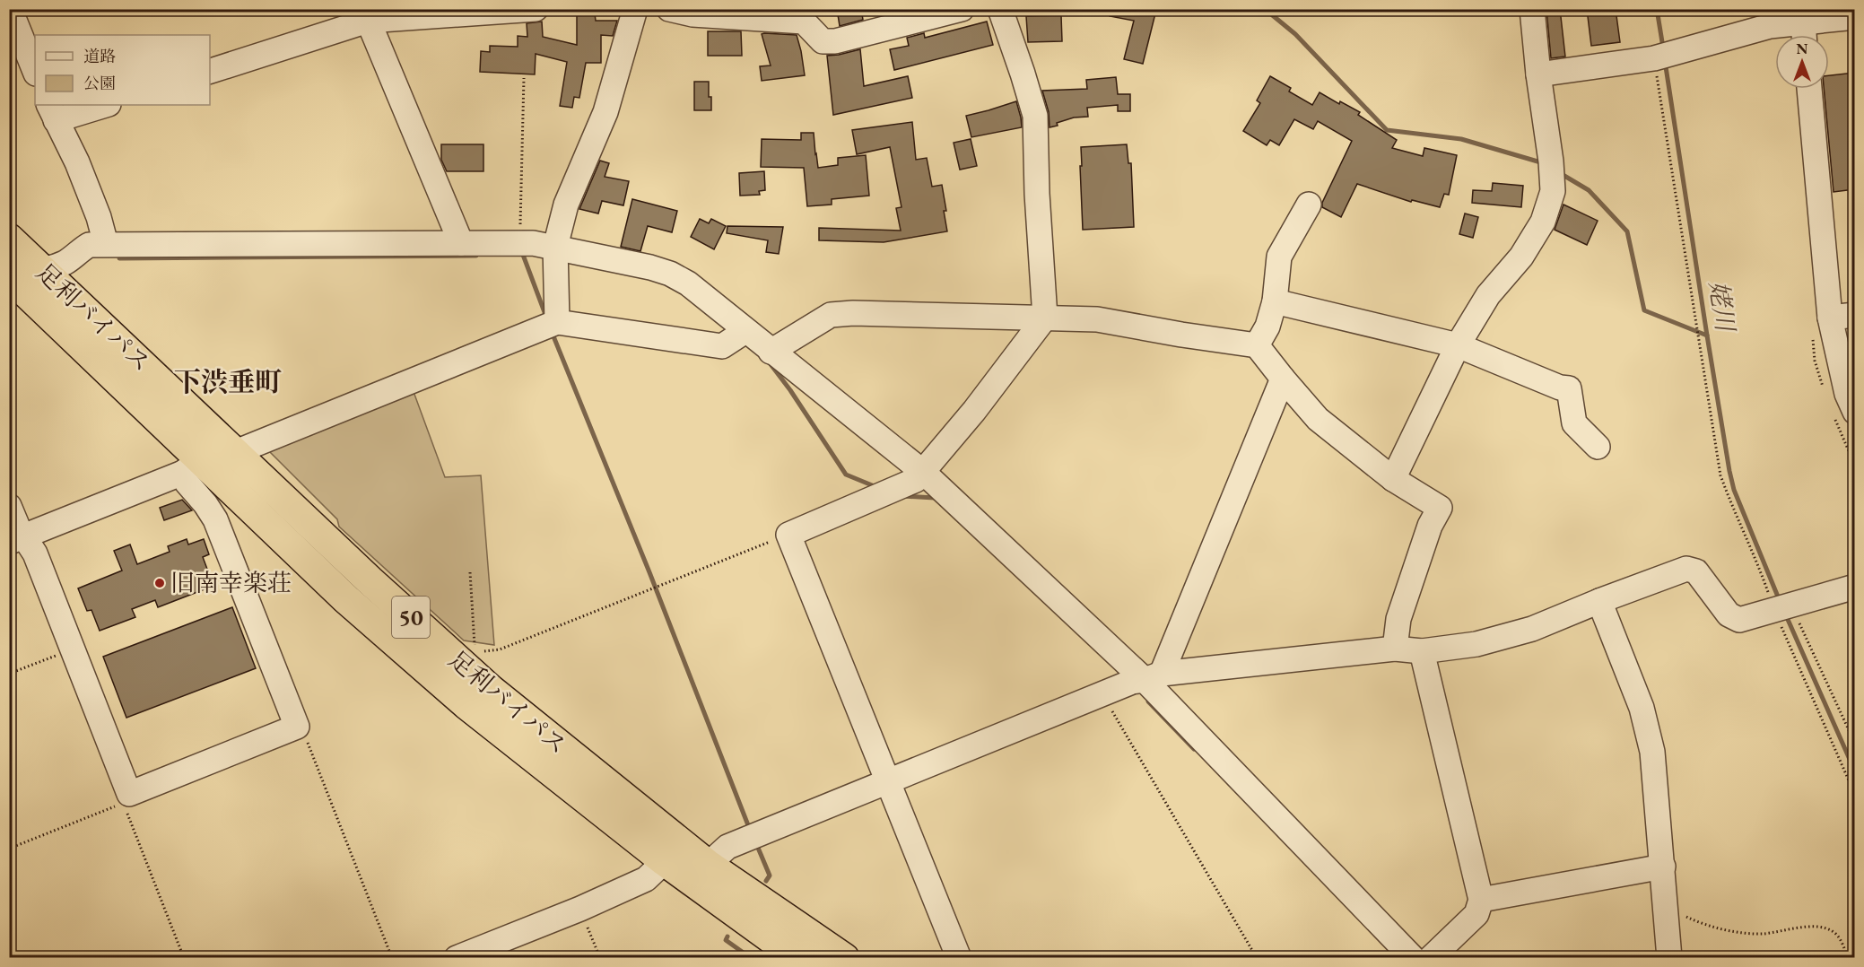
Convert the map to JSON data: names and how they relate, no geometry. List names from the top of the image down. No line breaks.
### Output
{"streets":{"highway":["足利バイパス","50"]},"districts":["下渋垂町"],"water":["姥川"],"places":["旧南幸楽荘"],"legend":["道路","公園"],"north":"top"}
